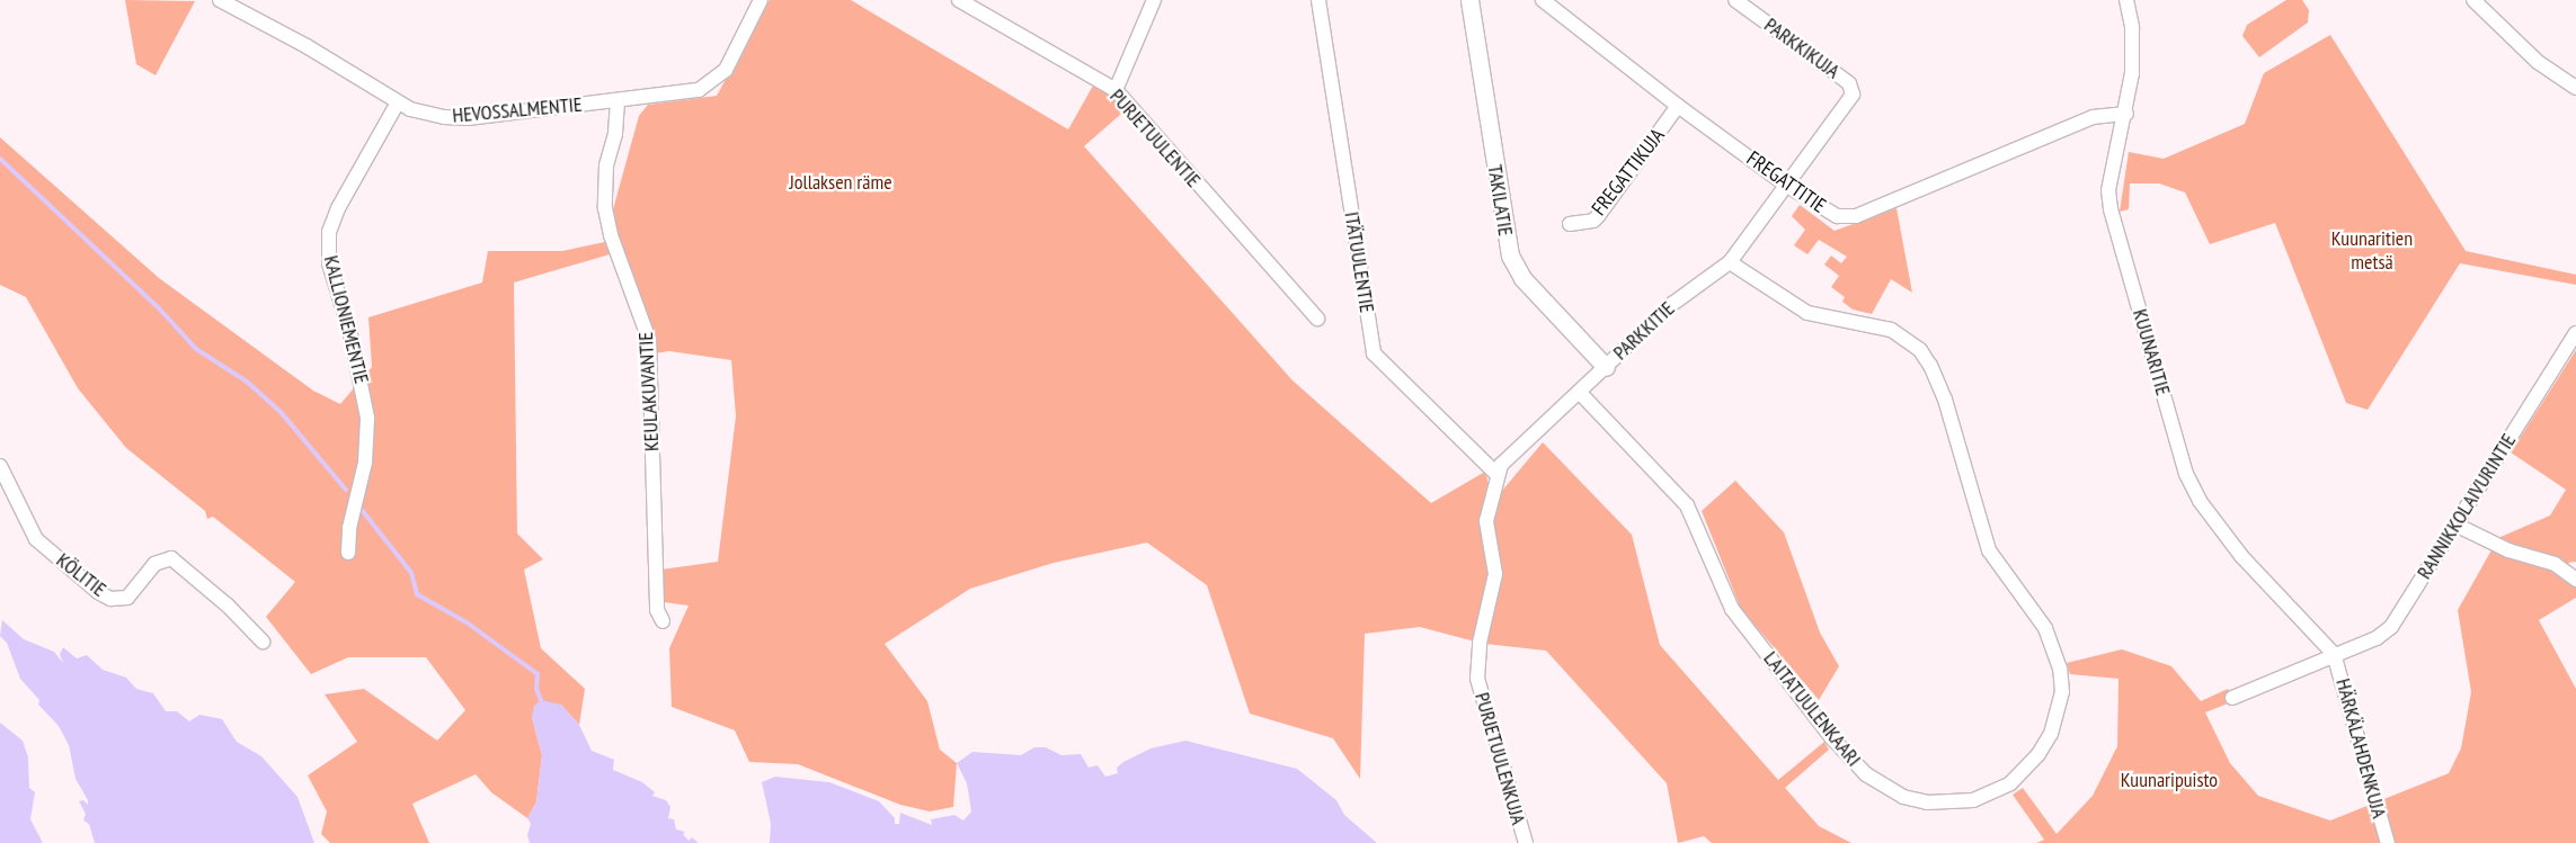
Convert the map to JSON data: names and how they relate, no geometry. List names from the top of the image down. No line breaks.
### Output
{"streets":{"street":["PARKKIKUJA","HEVOSSALMENTIE","PURJETUULENTIE","FREGATTIKUJA","FREGATTITIE","TAKILATIE","ITÄTUULENTIE","KALLIONIEMENTIE","PARKKITIE","KUUNARITIE","KEULAKUVANTIE","RANNIKKOLAIVURINTIE","KÖLITIE","LAITATUULENKAARI","HÄRKÄLAHDENKUJA","PURJETUULENKUJA"]},"crossings":[["PARKKIKUJA","FREGATTITIE"],["PARKKIKUJA","PARKKITIE"],["HEVOSSALMENTIE","KALLIONIEMENTIE"],["HEVOSSALMENTIE","KEULAKUVANTIE"],["FREGATTIKUJA","FREGATTITIE"],["FREGATTITIE","PARKKITIE"],["FREGATTITIE","KUUNARITIE"],["TAKILATIE","PARKKITIE"],["ITÄTUULENTIE","PARKKITIE"],["ITÄTUULENTIE","PURJETUULENKUJA"],["PARKKITIE","LAITATUULENKAARI"],["PARKKITIE","PURJETUULENKUJA"],["KUUNARITIE","RANNIKKOLAIVURINTIE"],["KUUNARITIE","HÄRKÄLAHDENKUJA"],["RANNIKKOLAIVURINTIE","HÄRKÄLAHDENKUJA"]],"parks":["Jollaksen räme","Kuunaritien metsä","Kuunaripuisto"]}
